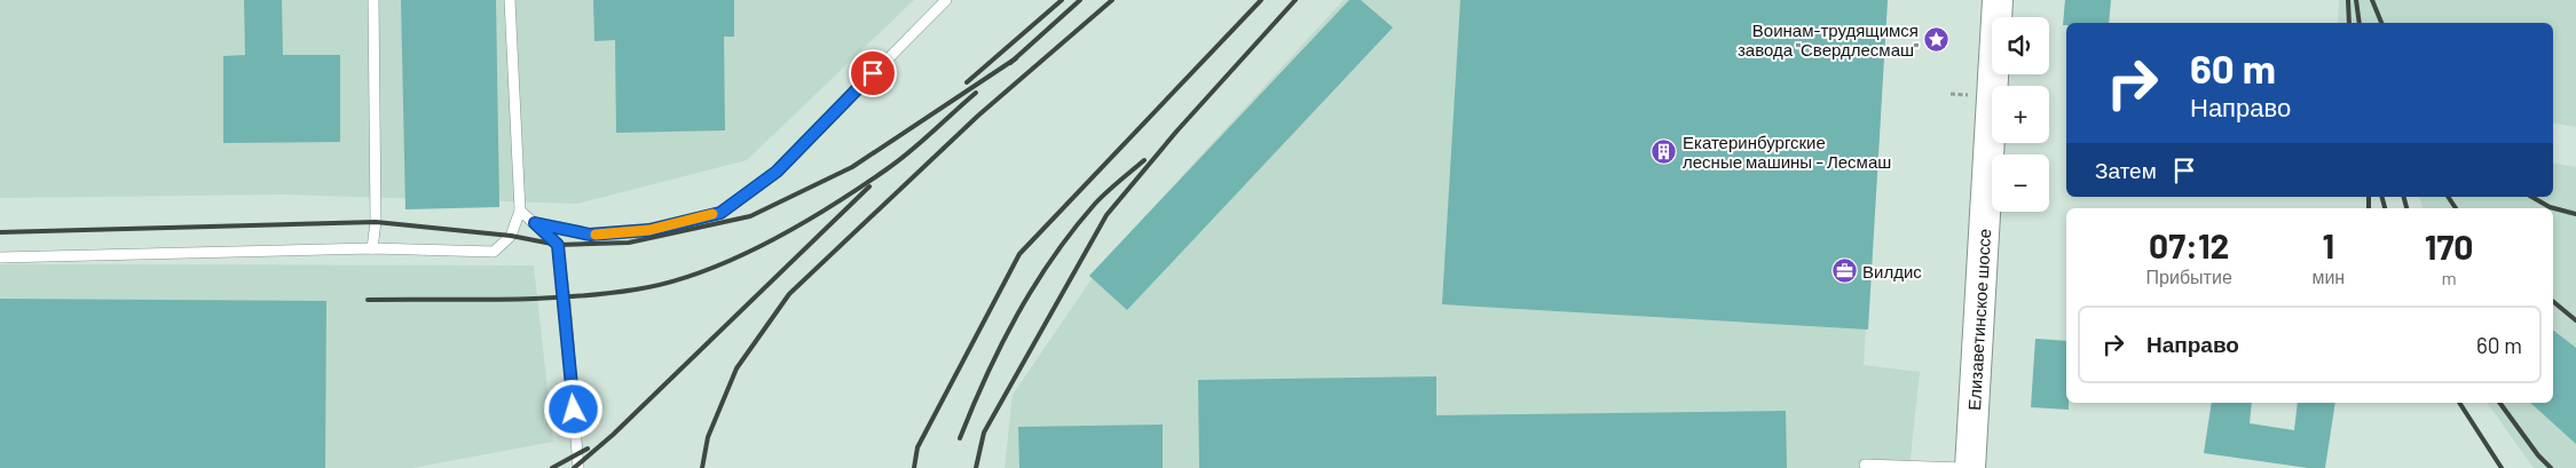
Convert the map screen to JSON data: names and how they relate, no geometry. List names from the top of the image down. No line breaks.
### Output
{"streets":{"main road":["Елизаветинское шоссе"]},"places":{"place":["Воинам-трудящимся завода \"Свердлесмаш\""],"building":["Екатеринбургские лесные машины – Лесмаш"],"office":["Вилдис"]},"page":{"map_buttons":["+","−"],"turn":["60 m","Направо"],"then":"Затем","eta":["07:12","Прибытие","1","мин","170","m"],"list":[{"name":"Направо","value":"60 m"}]}}
